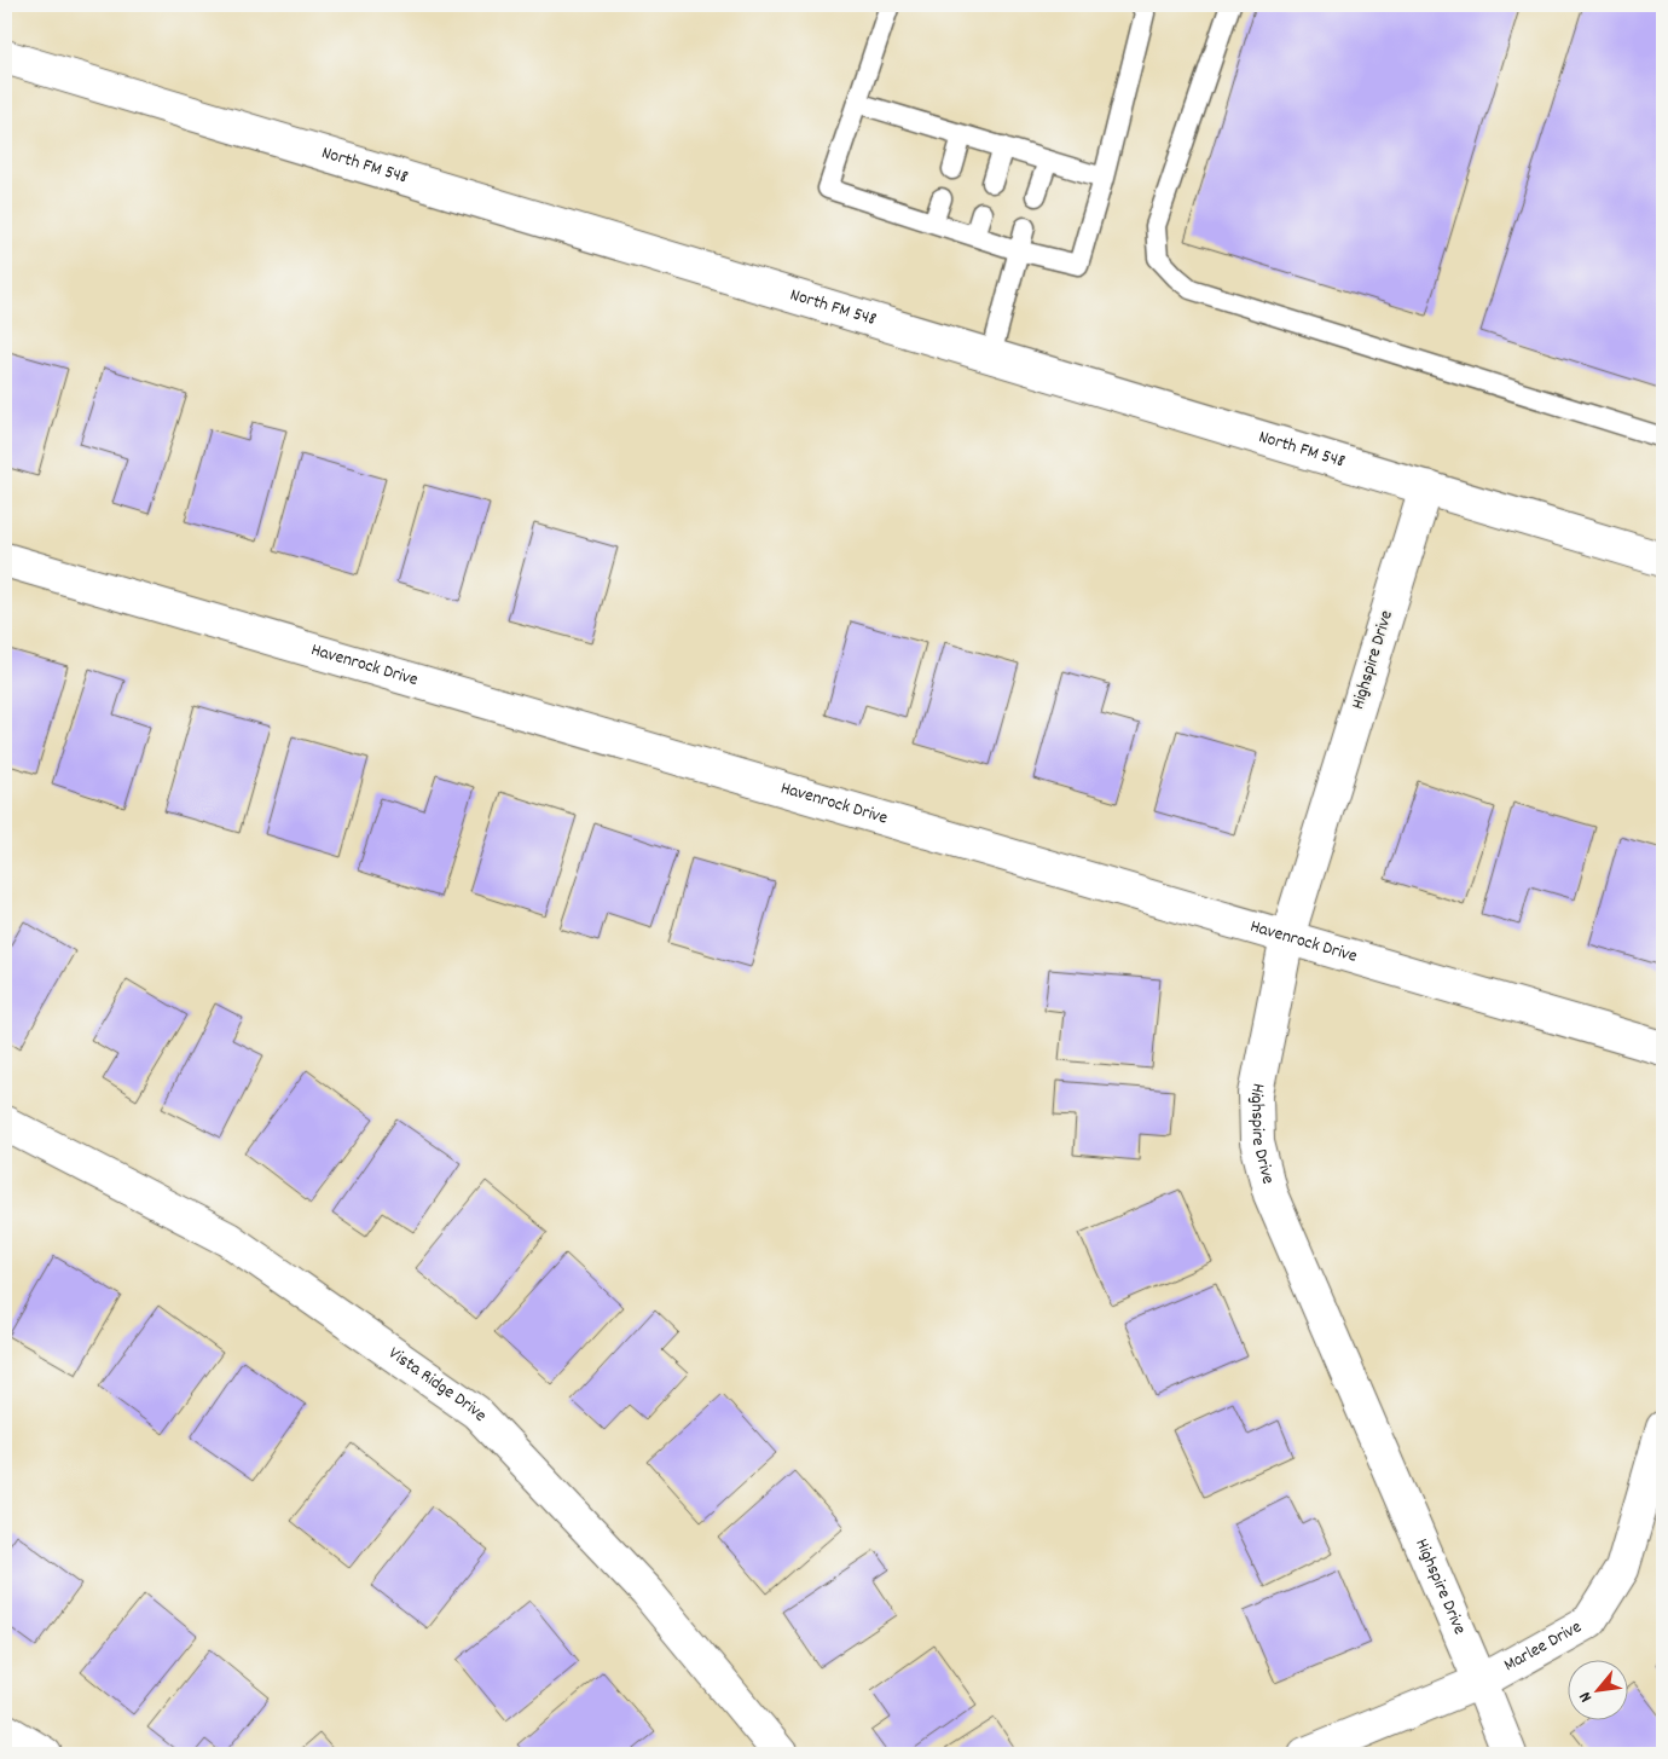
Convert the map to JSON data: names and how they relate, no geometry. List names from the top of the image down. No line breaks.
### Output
{"streets":{"street":["North FM 548","Highspire Drive","Havenrock Drive","Vista Ridge Drive","Marlee Drive"]},"crossings":[["North FM 548","Highspire Drive"],["Highspire Drive","Havenrock Drive"],["Highspire Drive","Marlee Drive"]],"north":"bottom left"}
